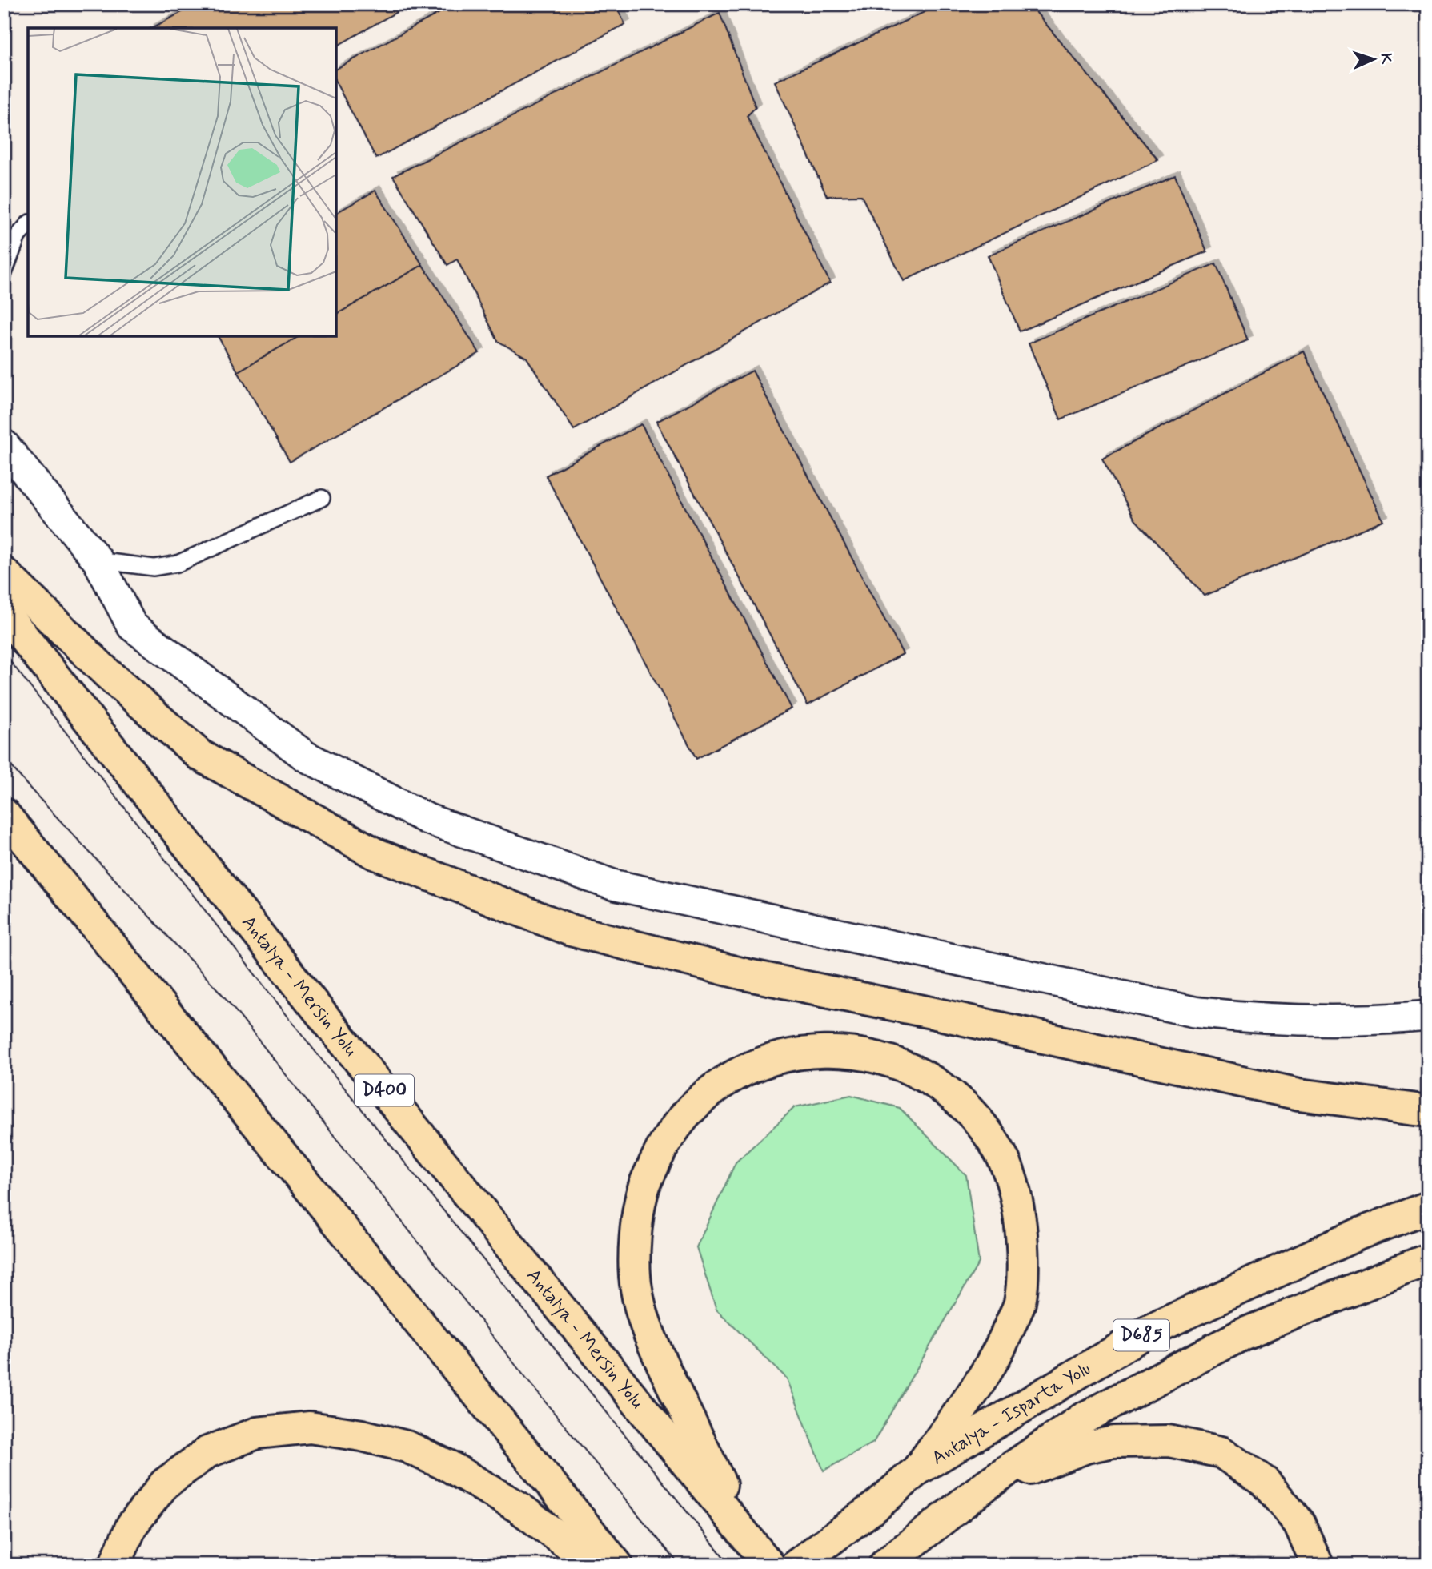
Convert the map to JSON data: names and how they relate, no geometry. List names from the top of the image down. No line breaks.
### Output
{"streets":{"highway":["Antalya - Mersin Yolu","D400","D685","Antalya - Isparta Yolu"]},"north":"right"}
